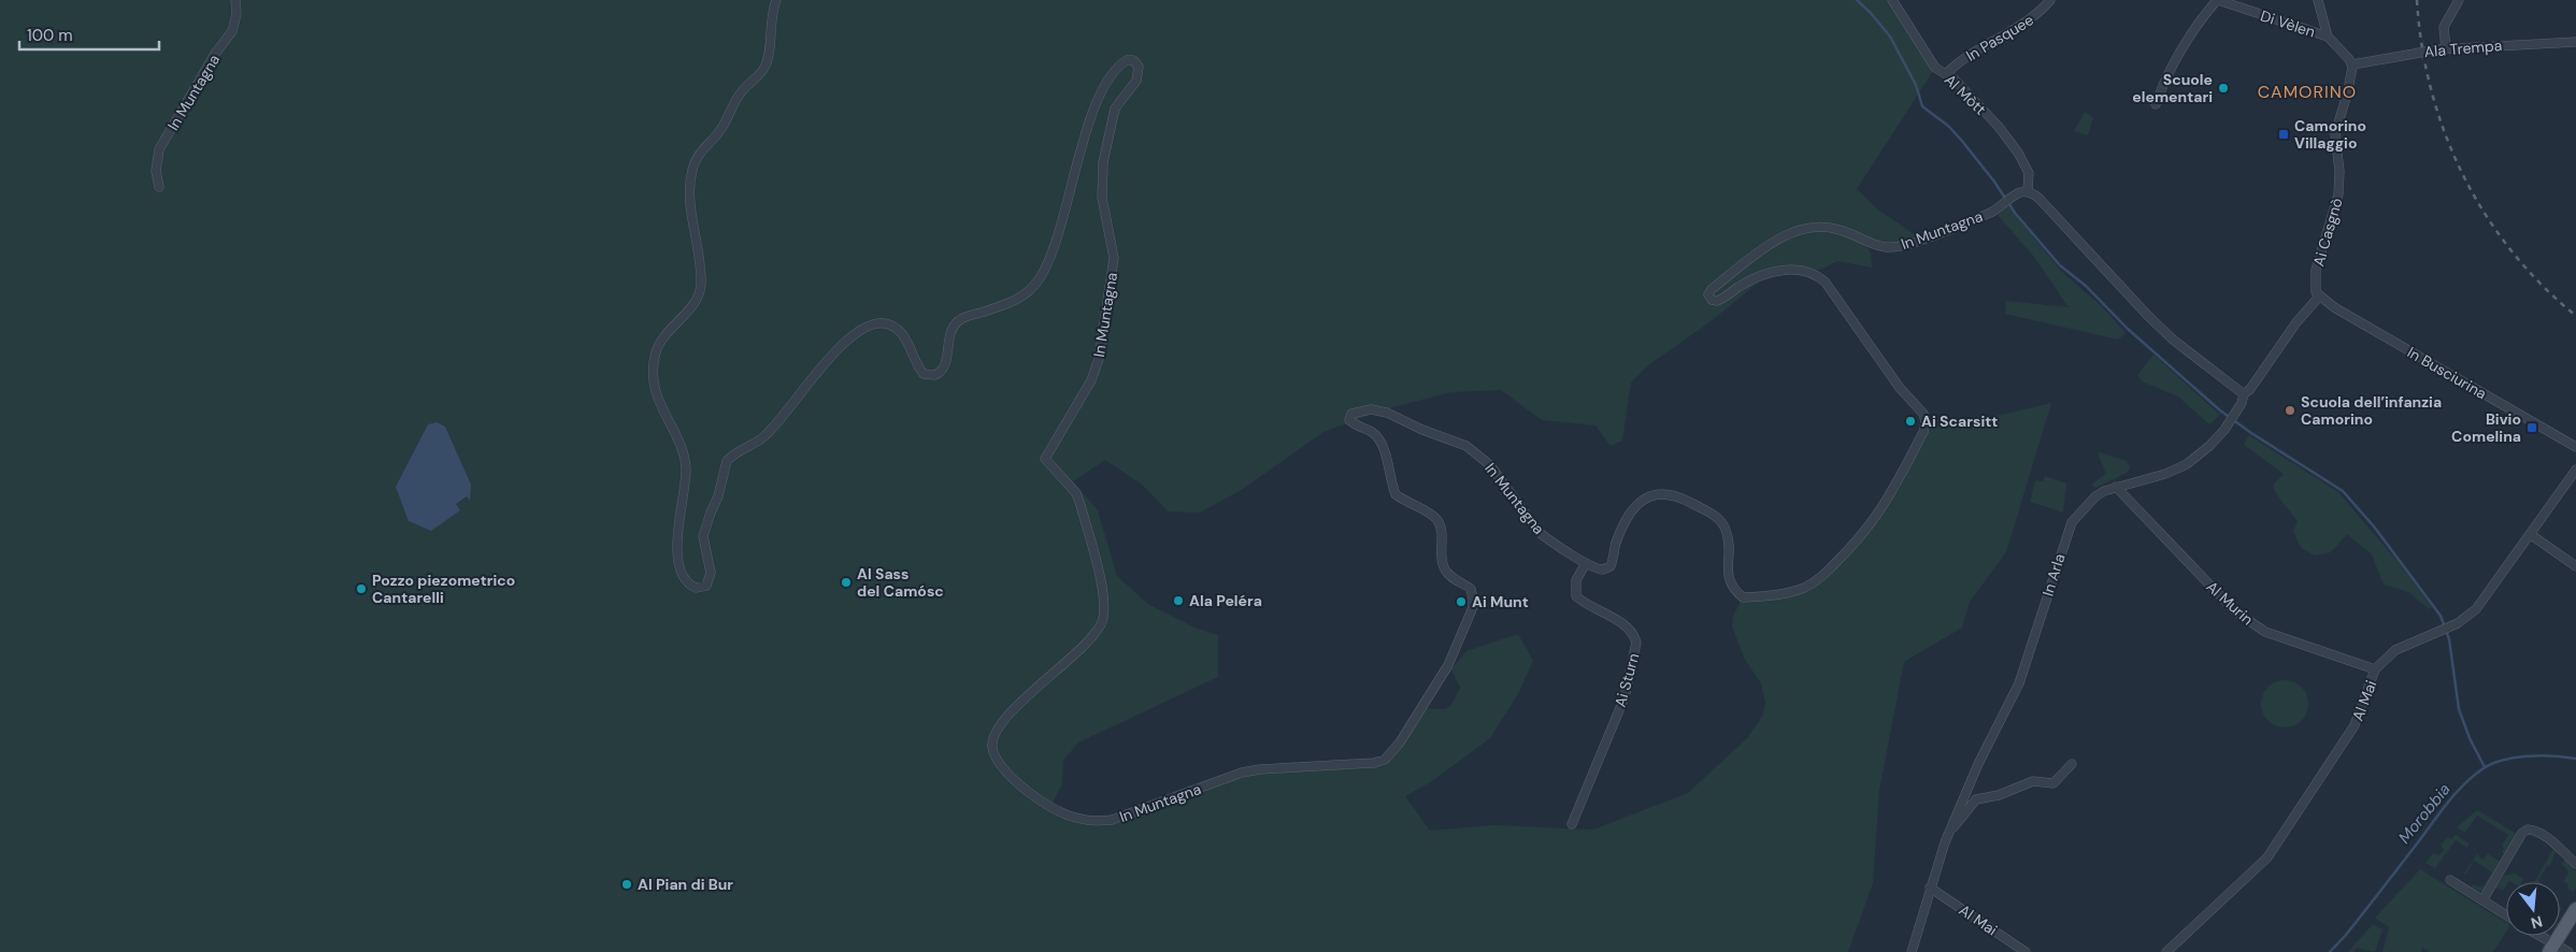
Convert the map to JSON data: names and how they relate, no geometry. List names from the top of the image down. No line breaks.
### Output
{"streets":{"street":["Di Vèlen","In Pasquee","Ala Trempa","In Muntagna","Al Mòtt","Ai Casgnò","In Busciurina","In Arla","Al Murin","Ai Sturn","Al Mai"]},"crossings":[["In Pasquee","Al Mòtt"],["Ala Trempa","Ai Casgnò"],["In Muntagna","Al Mòtt"],["In Muntagna","Ai Sturn"],["Ai Casgnò","In Busciurina"],["Ai Casgnò","In Arla"],["In Busciurina","In Arla"],["In Arla","Al Murin"],["In Arla","Al Mai"],["Al Murin","Al Mai"]],"districts":["CAMORINO"],"water":["Morobbia"],"places":{"other":["Scuole elementari","Scuola dell’infanzia Camorino","Ai Scarsitt","Al Sass del Camósc","Pozzo piezometrico Cantarelli","Ala Peléra","Ai Munt","Al Pian di Bur"],"transit":["Camorino Villaggio","Bivio Comelina"]},"scale_bar":"100 m","north":"bottom"}
